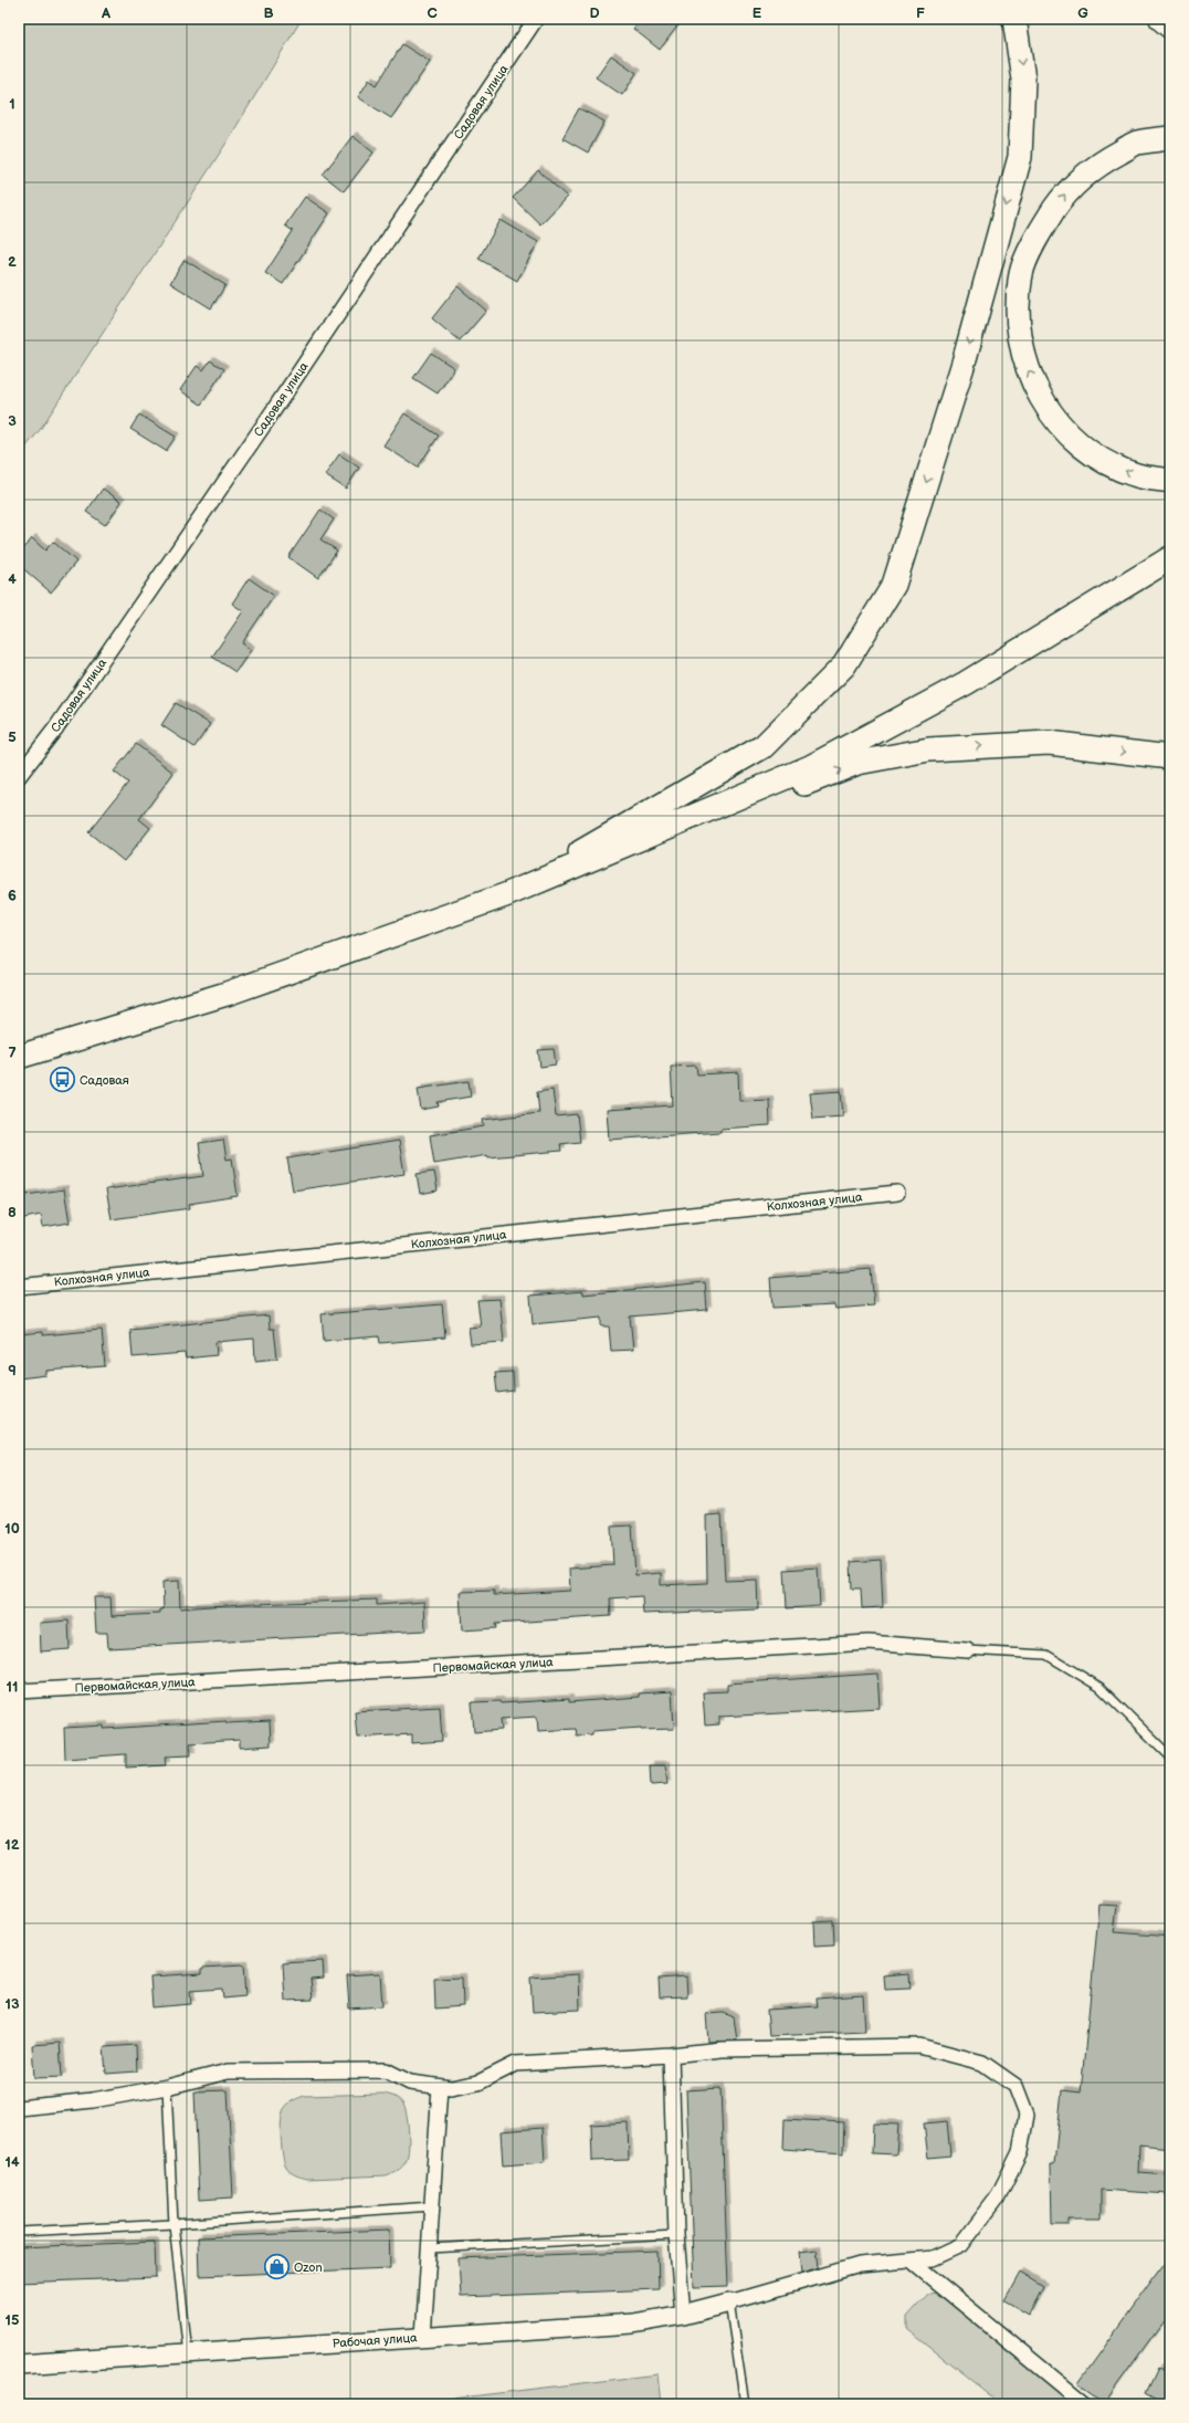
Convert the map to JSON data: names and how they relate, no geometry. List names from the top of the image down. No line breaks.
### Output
{"streets":{"street":["Садовая улица","Колхозная улица","Первомайская улица","Рабочая улица"]},"places":{"bus stop":["Садовая"],"shop":["Ozon"]},"grid":{"columns":["A","B","C","D","E","F","G"],"rows":["1","2","3","4","5","6","7","8","9","10","11","12","13","14","15"]}}
